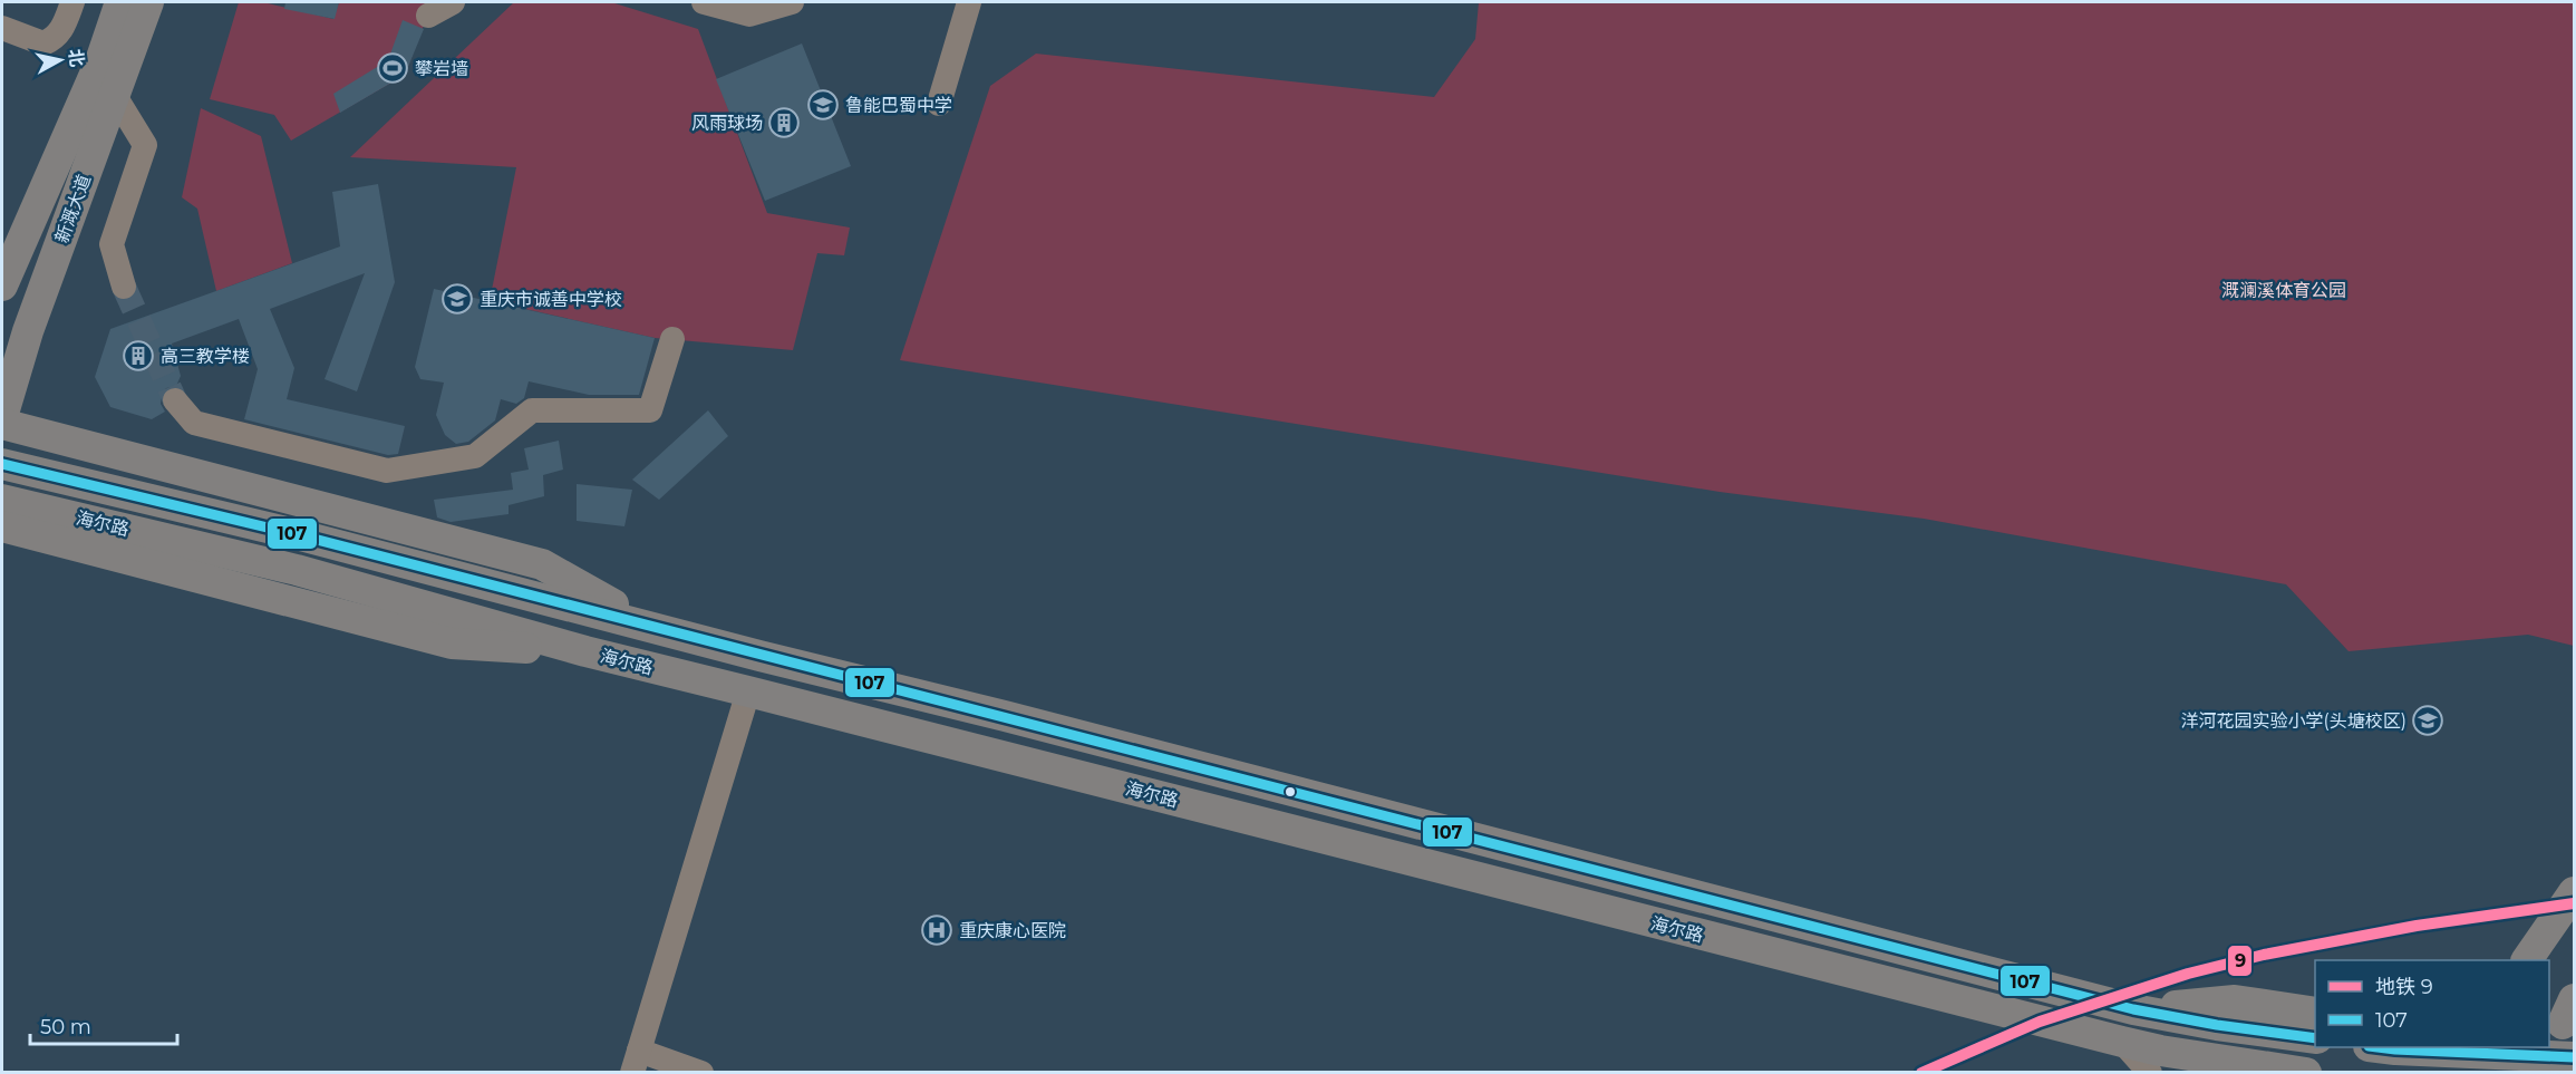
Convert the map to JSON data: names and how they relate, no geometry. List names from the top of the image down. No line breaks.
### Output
{"streets":{"main road":["新溉大道","海尔路"]},"parks":["溉澜溪体育公园"],"places":{"sports":["攀岩墙"],"school or university":["鲁能巴蜀中学","重庆市诚善中学校","洋河花园实验小学(头塘校区)"],"building":["风雨球场","高三教学楼"],"hospital":["重庆康心医院"]},"lines":["transit line 107","metro line 9"],"legend":["地铁 9","107"],"scale_bar":"50 m","north":"right"}
